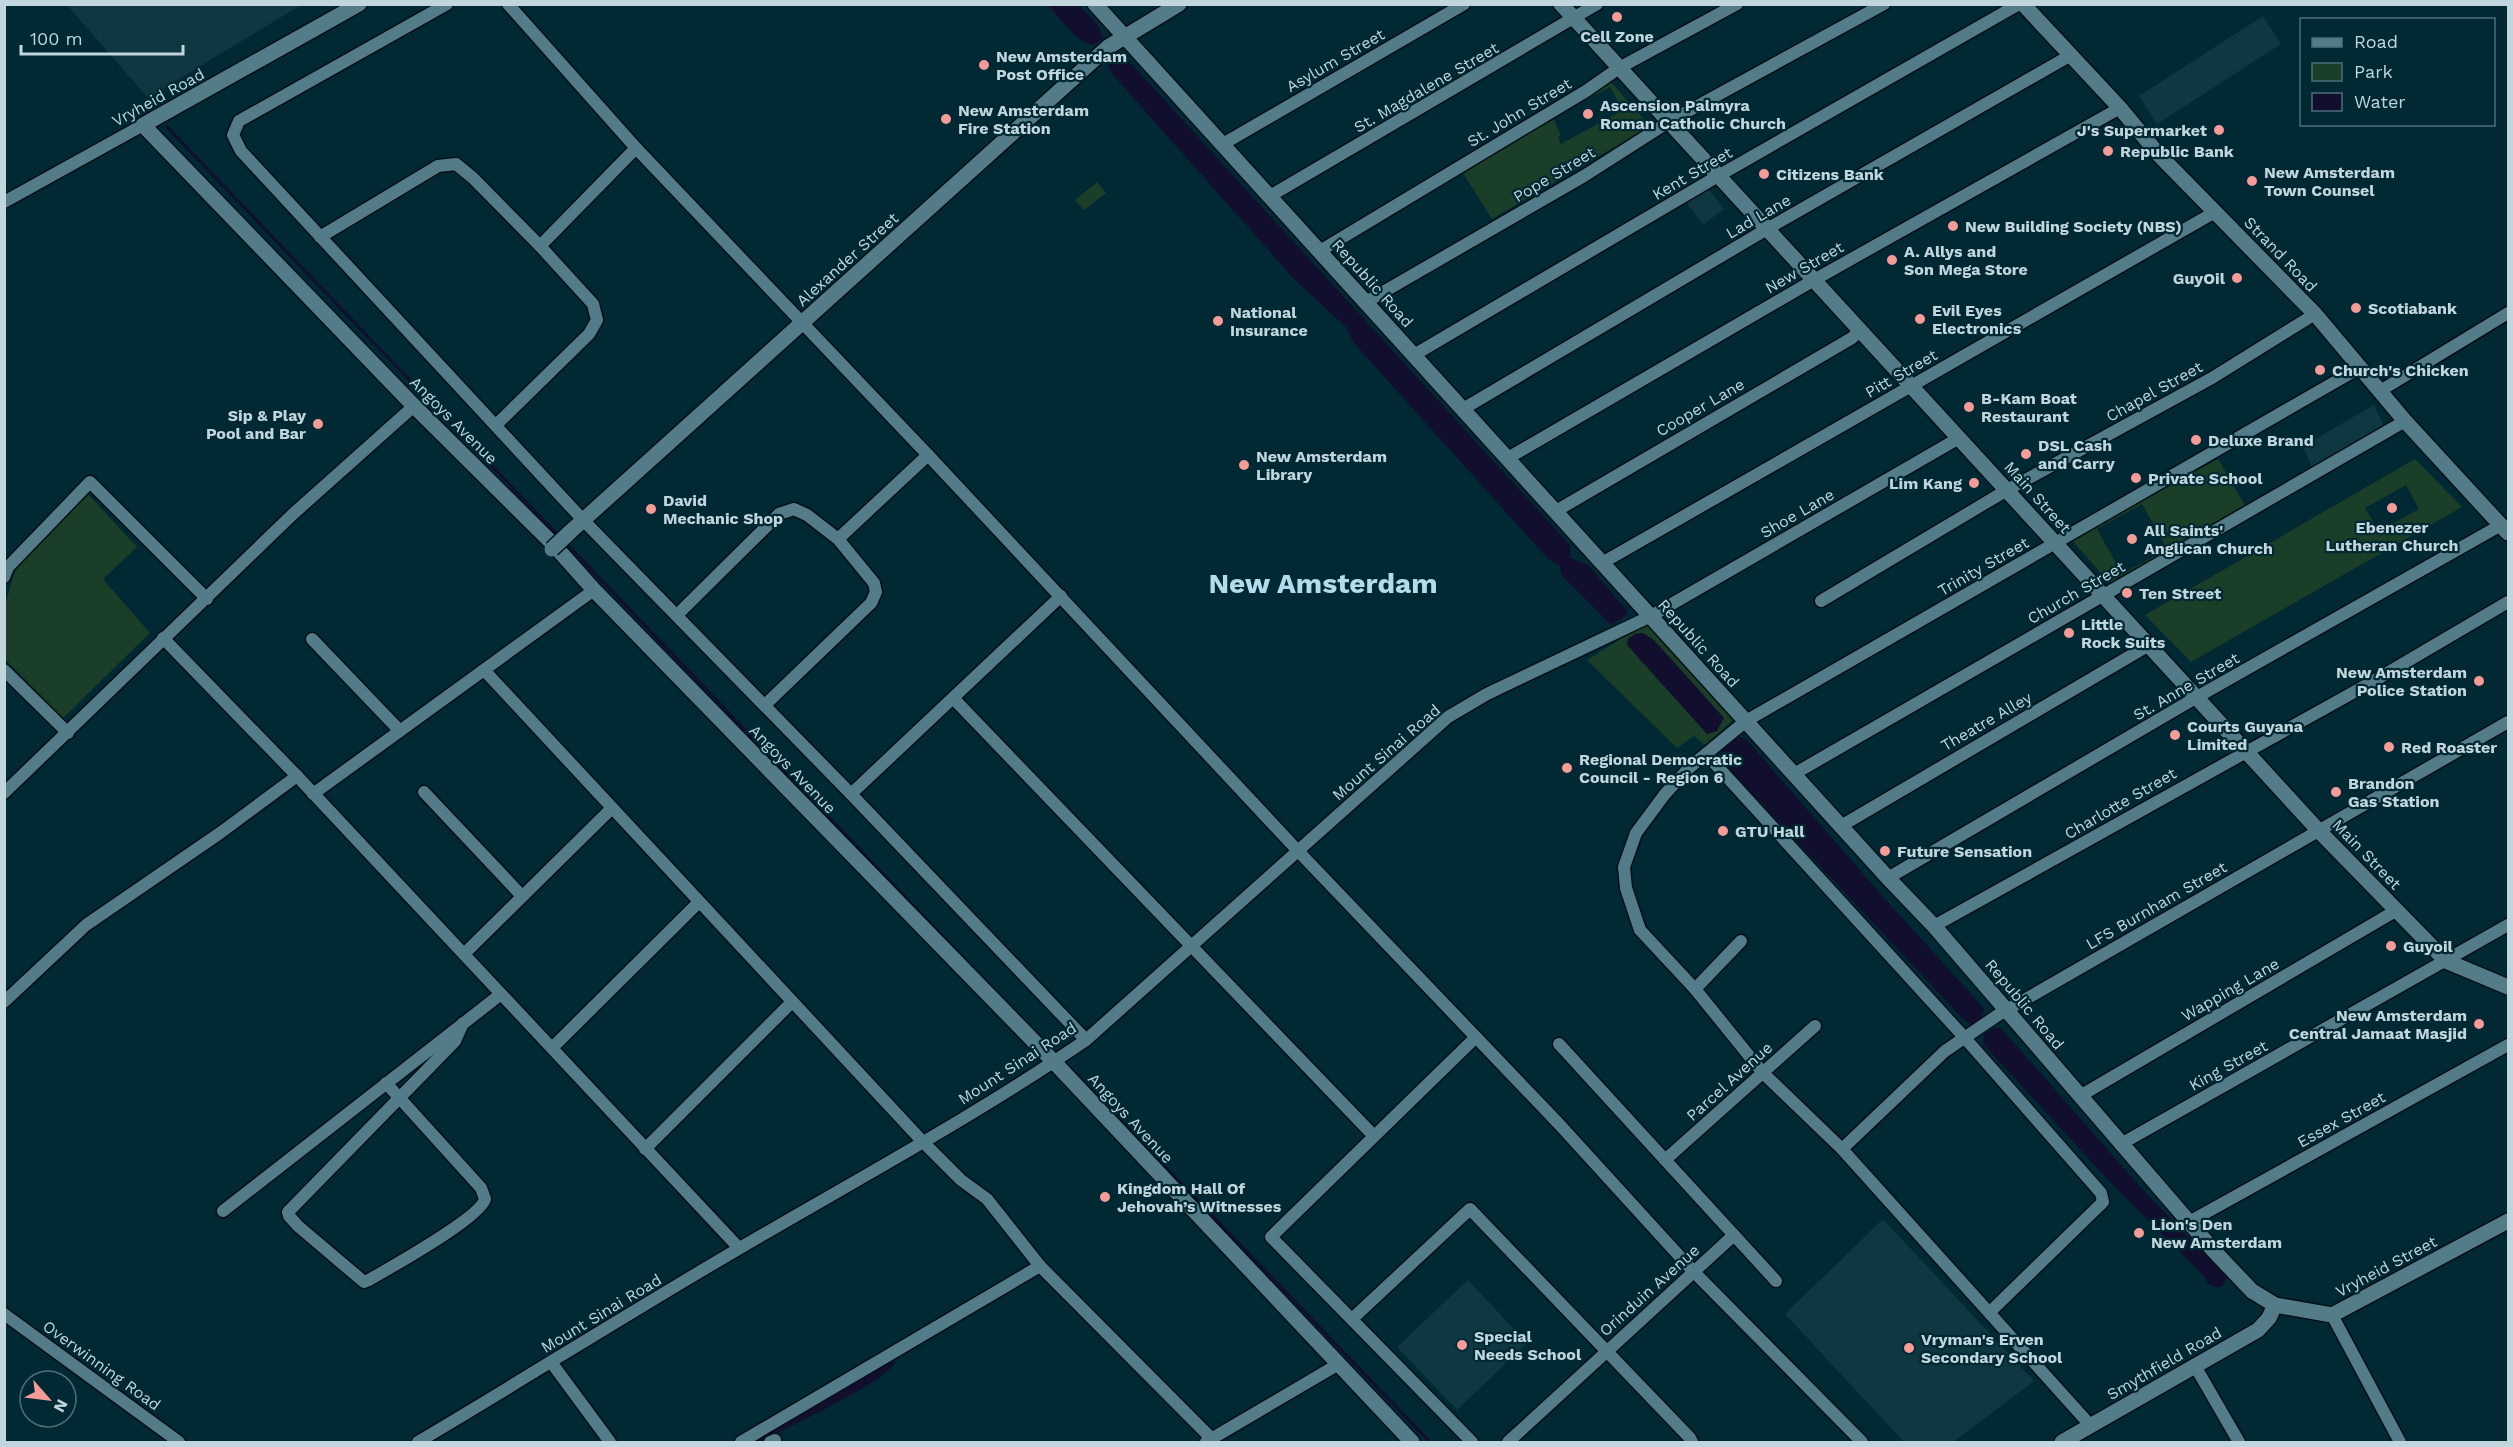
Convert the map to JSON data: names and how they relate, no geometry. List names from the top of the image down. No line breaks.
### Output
{"streets":{"street":["Asylum Street","St. Magdalene Street","Vryheid Road","St. John Street","Kent Street","Pope Street","Lad Lane","Strand Road","Alexander Street","New Street","Republic Road","Pitt Street","Chapel Street","Cooper Lane","Angoys Avenue","Main Street","Shoe Lane","Trinity Street","Church Street","St. Anne Street","Theatre Alley","Mount Sinai Road","Charlotte Street","LFS Burnham Street","Wapping Lane","King Street","Parcel Avenue","Essex Street","Vryheid Street","Orinduin Avenue","Smythfield Road","Overwinning Road"]},"crossings":[["Asylum Street","Republic Road"],["St. Magdalene Street","Republic Road"],["St. Magdalene Street","Main Street"],["Vryheid Road","Angoys Avenue"],["St. John Street","Republic Road"],["St. John Street","Main Street"],["Kent Street","Strand Road"],["Kent Street","Republic Road"],["Kent Street","Main Street"],["Pope Street","Republic Road"],["Pope Street","Main Street"],["Lad Lane","Strand Road"],["Lad Lane","Republic Road"],["Lad Lane","Main Street"],["Strand Road","New Street"],["Strand Road","Pitt Street"],["Strand Road","Chapel Street"],["Strand Road","Trinity Street"],["Strand Road","Church Street"],["Strand Road","St. Anne Street"],["Alexander Street","Republic Road"],["Alexander Street","Angoys Avenue"],["New Street","Republic Road"],["New Street","Main Street"],["Republic Road","Pitt Street"],["Republic Road","Cooper Lane"],["Republic Road","Shoe Lane"],["Republic Road","Trinity Street"],["Republic Road","Church Street"],["Republic Road","St. Anne Street"],["Republic Road","Theatre Alley"],["Republic Road","Mount Sinai Road"],["Republic Road","Charlotte Street"],["Republic Road","LFS Burnham Street"],["Republic Road","Wapping Lane"],["Republic Road","King Street"],["Republic Road","Essex Street"],["Republic Road","Vryheid Street"],["Republic Road","Smythfield Road"],["Pitt Street","Main Street"],["Chapel Street","Main Street"],["Cooper Lane","Main Street"],["Angoys Avenue","Mount Sinai Road"],["Main Street","Shoe Lane"],["Main Street","Trinity Street"],["Main Street","Church Street"],["Main Street","St. Anne Street"],["Main Street","Theatre Alley"],["Main Street","Charlotte Street"],["Main Street","LFS Burnham Street"],["Main Street","Wapping Lane"],["Main Street","King Street"],["Shoe Lane","Mount Sinai Road"],["Trinity Street","LFS Burnham Street"],["Trinity Street","Parcel Avenue"],["Trinity Street","Smythfield Road"],["Vryheid Street","Smythfield Road"]],"districts":["New Amsterdam"],"places":["Cell Zone","New Amsterdam Post Office","Ascension Palmyra Roman Catholic Church","New Amsterdam Fire Station","J's Supermarket","Republic Bank","Citizens Bank","New Amsterdam Town Counsel","New Building Society (NBS)","A. Allys and Son Mega Store","GuyOil","Scotiabank","Evil Eyes Electronics","National Insurance","Church's Chicken","B-Kam Boat Restaurant","Sip & Play Pool and Bar","Deluxe Brand","DSL Cash and Carry","New Amsterdam Library","Private School","Lim Kang","Ebenezer Lutheran Church","David Mechanic Shop","All Saints' Anglican Church","Ten Street","Little Rock Suits","New Amsterdam Police Station","Courts Guyana Limited","Red Roaster","Regional Democratic Council - Region 6","Brandon Gas Station","GTU Hall","Future Sensation","Guyoil","New Amsterdam Central Jamaat Masjid","Kingdom Hall Of Jehovah’s Witnesses","Lion's Den New Amsterdam","Special Needs School","Vryman's Erven Secondary School"],"legend":["Road","Park","Water"],"scale_bar":"100 m","north":"bottom right"}
